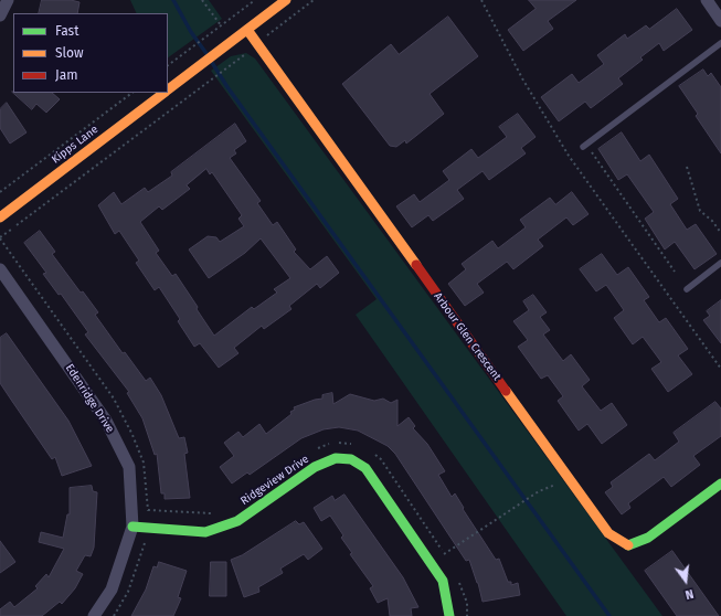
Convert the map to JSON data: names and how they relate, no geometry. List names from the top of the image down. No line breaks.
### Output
{"streets":{"street":["Kipps Lane","Arbour Glen Crescent","Edenridge Drive","Ridgeview Drive"]},"crossings":[["Kipps Lane","Arbour Glen Crescent"],["Edenridge Drive","Ridgeview Drive"]],"legend":["Fast","Slow","Jam"],"north":"bottom"}
